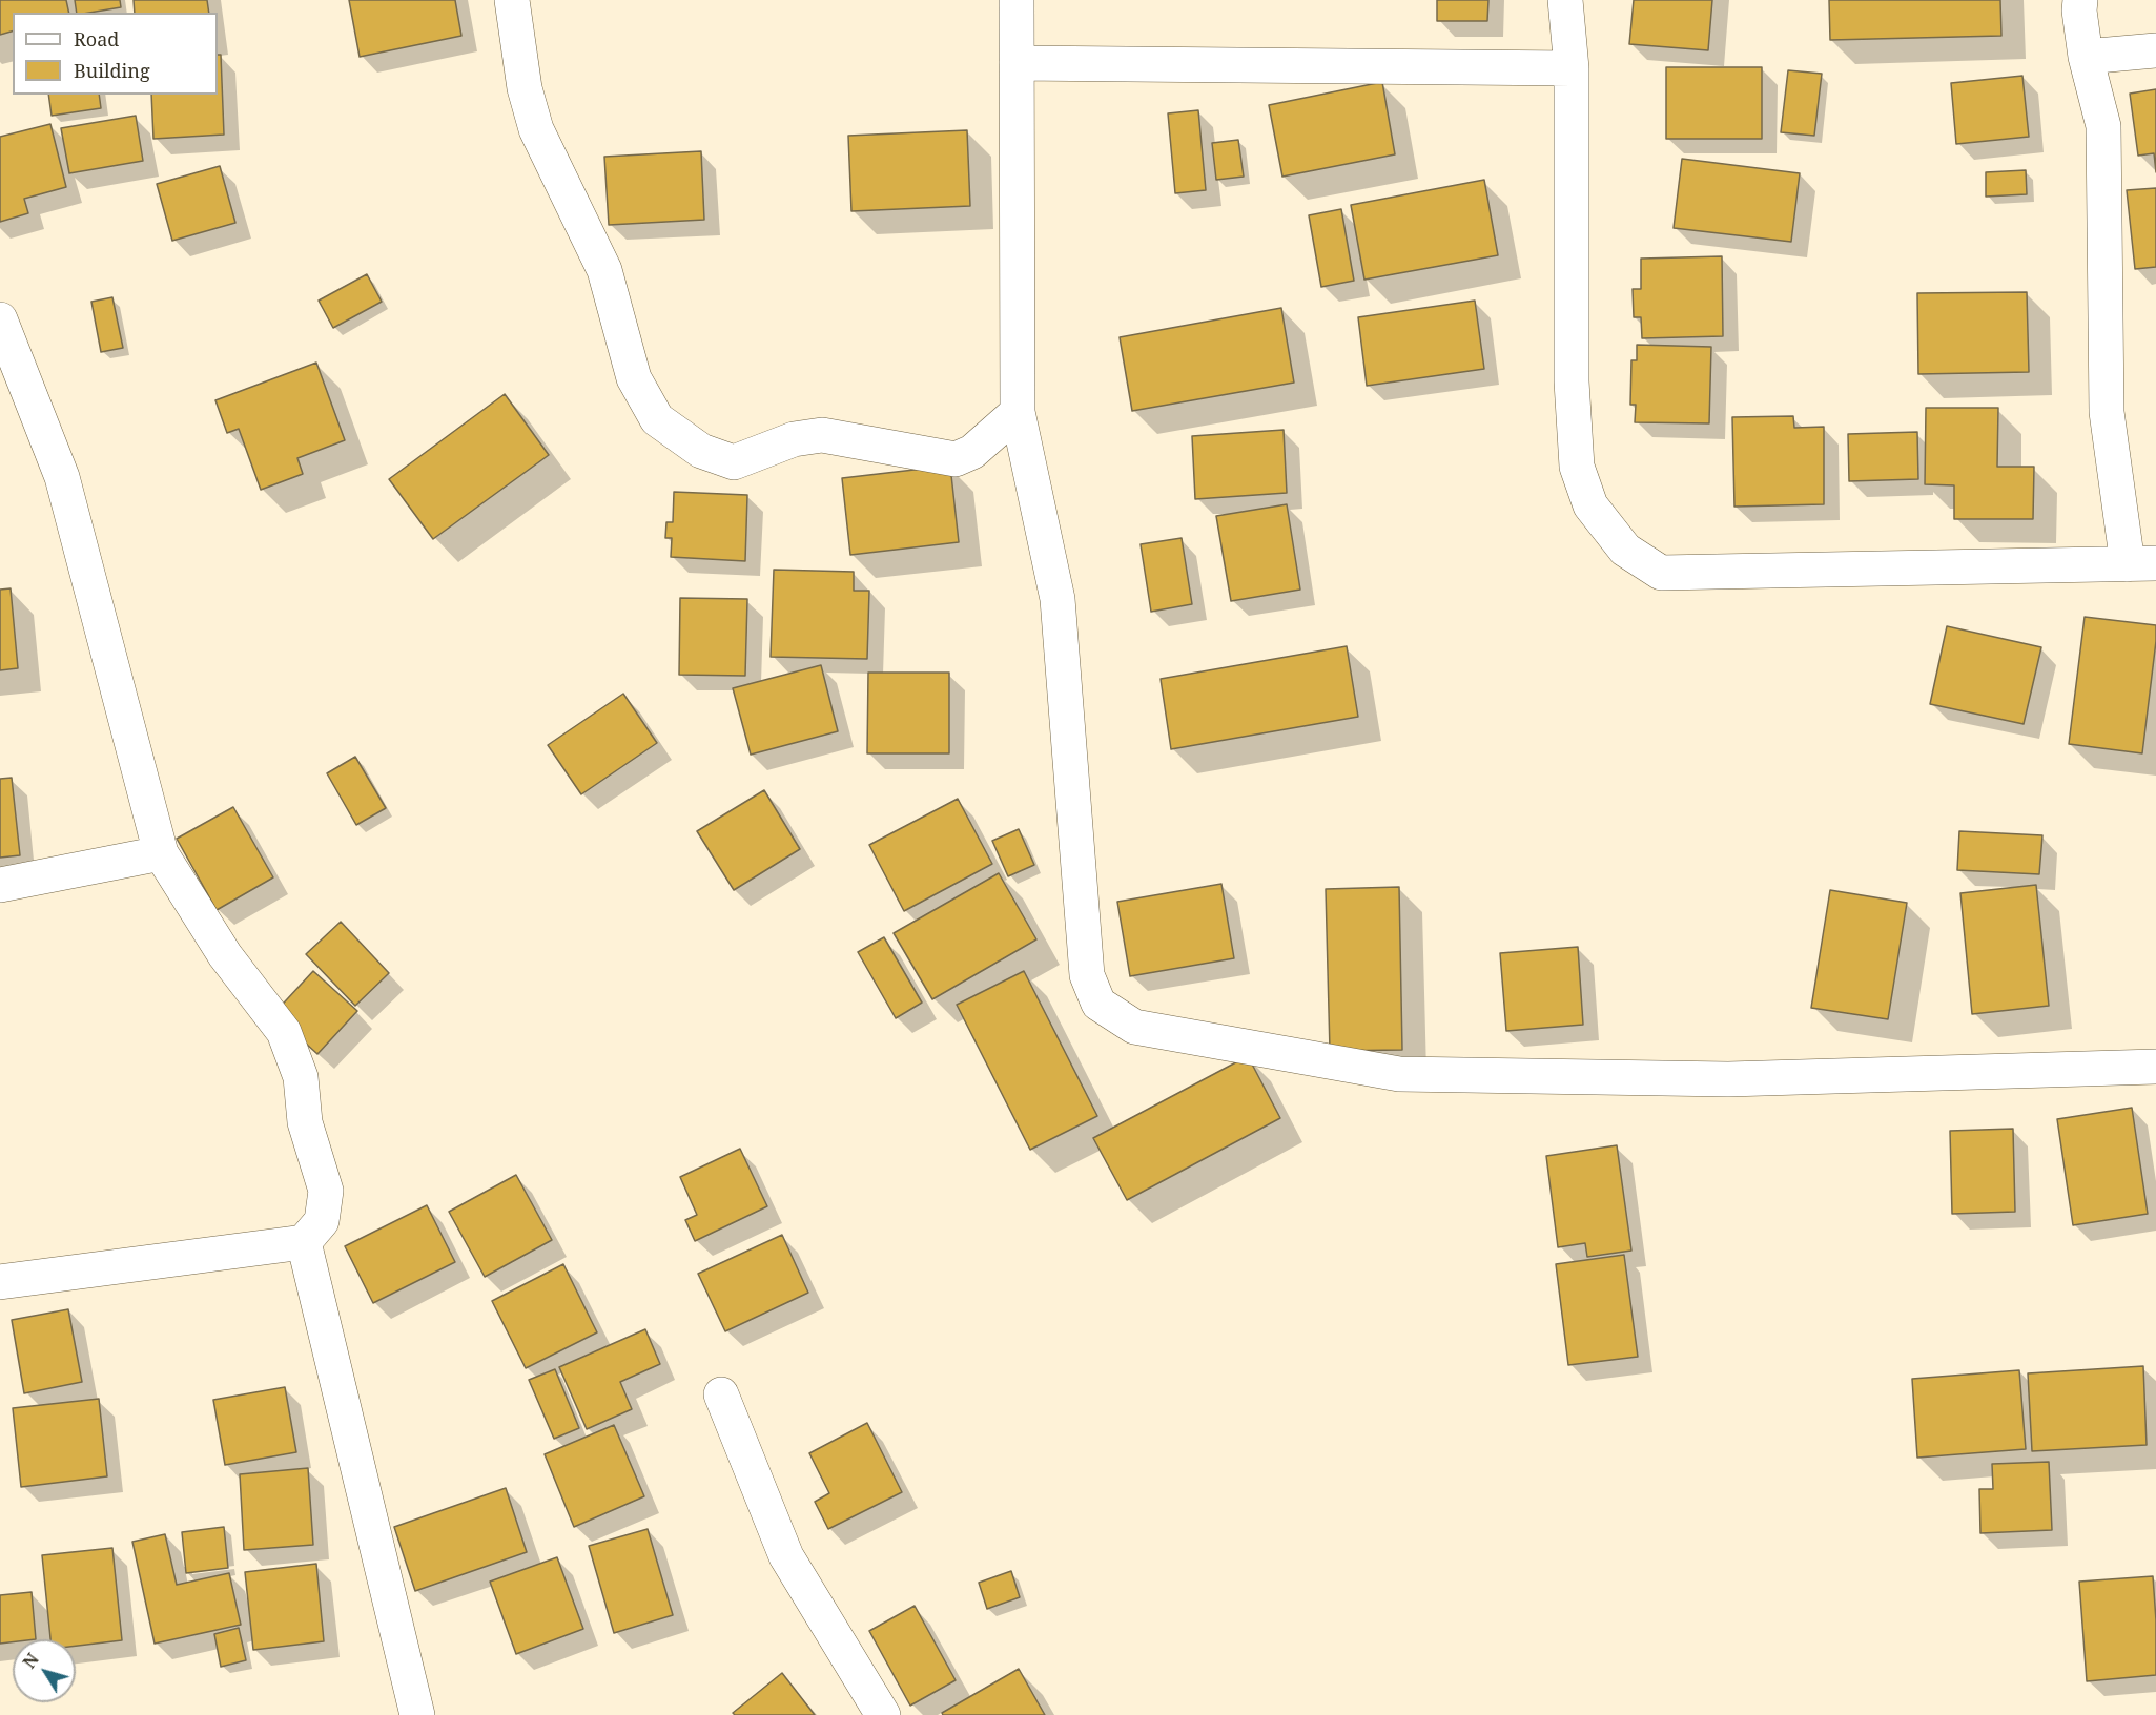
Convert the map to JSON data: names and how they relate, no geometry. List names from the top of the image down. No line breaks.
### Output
{"legend":["Road","Building"],"north":"top left"}
